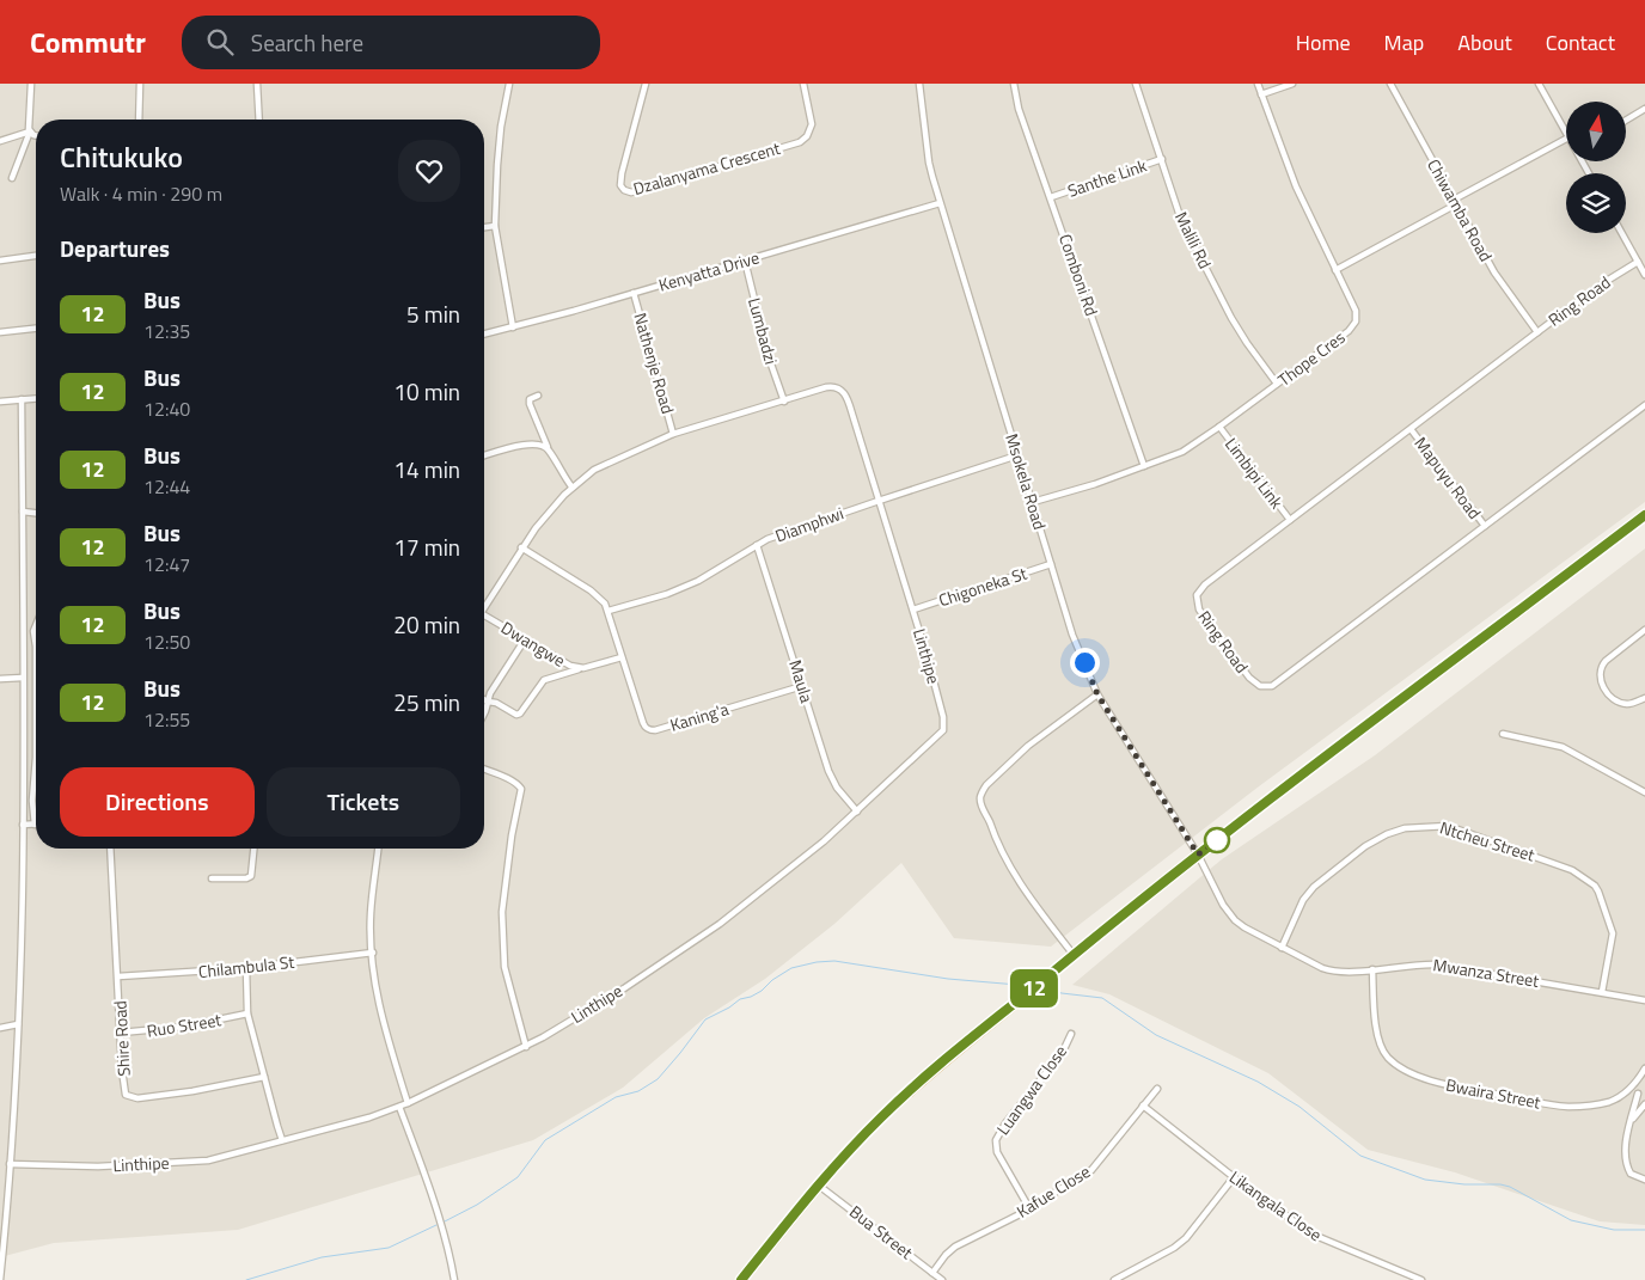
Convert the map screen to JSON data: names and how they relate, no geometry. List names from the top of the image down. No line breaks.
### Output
{"streets":{"street":["Dzalanyama Crescent","Santhe Link","Chiwamba Road","Malili Rd","Kenyatta Drive","Comboni Rd","Ring Road","Lumbadzi","Thope Cres","Nathenje Road","Limbipi Link","Mapuyu Road","Msokela Road","Diamphwi","Chigoneka St","Dwangwe","Linthipe","Maula","Kaning'a","Ntcheu Street","Chilambula St","Mwanza Street","Ruo Street","Shire Road","Luangwa Close","Bwaira Street","Kafue Close","Likangala Close","Bua Street"]},"crossings":[["Santhe Link","Malili Rd"],["Santhe Link","Comboni Rd"],["Chiwamba Road","Ring Road"],["Malili Rd","Thope Cres"],["Kenyatta Drive","Lumbadzi"],["Kenyatta Drive","Nathenje Road"],["Kenyatta Drive","Msokela Road"],["Comboni Rd","Thope Cres"],["Ring Road","Limbipi Link"],["Ring Road","Mapuyu Road"],["Lumbadzi","Linthipe"],["Thope Cres","Limbipi Link"],["Thope Cres","Msokela Road"],["Nathenje Road","Linthipe"],["Msokela Road","Diamphwi"],["Msokela Road","Chigoneka St"],["Msokela Road","Mwanza Street"],["Diamphwi","Linthipe"],["Diamphwi","Maula"],["Diamphwi","Kaning'a"],["Chigoneka St","Linthipe"],["Dwangwe","Kaning'a"],["Linthipe","Maula"],["Maula","Kaning'a"],["Ntcheu Street","Mwanza Street"],["Chilambula St","Shire Road"],["Mwanza Street","Bwaira Street"],["Ruo Street","Shire Road"],["Luangwa Close","Kafue Close"],["Kafue Close","Likangala Close"],["Kafue Close","Bua Street"]],"lines":["bus line 12"],"north":"top","page":{"header":"Commutr","search":"Search here","nav":["Home","Map","About","Contact"],"on_map":"12","heading":[["Chitukuko","Walk · 4 min · 290 m"],"Departures"],"list":[{"mark":"12","name":"Bus","note":"12:35","value":"5 min"},{"mark":"12","name":"Bus","note":"12:40","value":"10 min"},{"mark":"12","name":"Bus","note":"12:44","value":"14 min"},{"mark":"12","name":"Bus","note":"12:47","value":"17 min"},{"mark":"12","name":"Bus","note":"12:50","value":"20 min"},{"mark":"12","name":"Bus","note":"12:55","value":"25 min"}],"buttons":["Directions","Tickets"]}}
